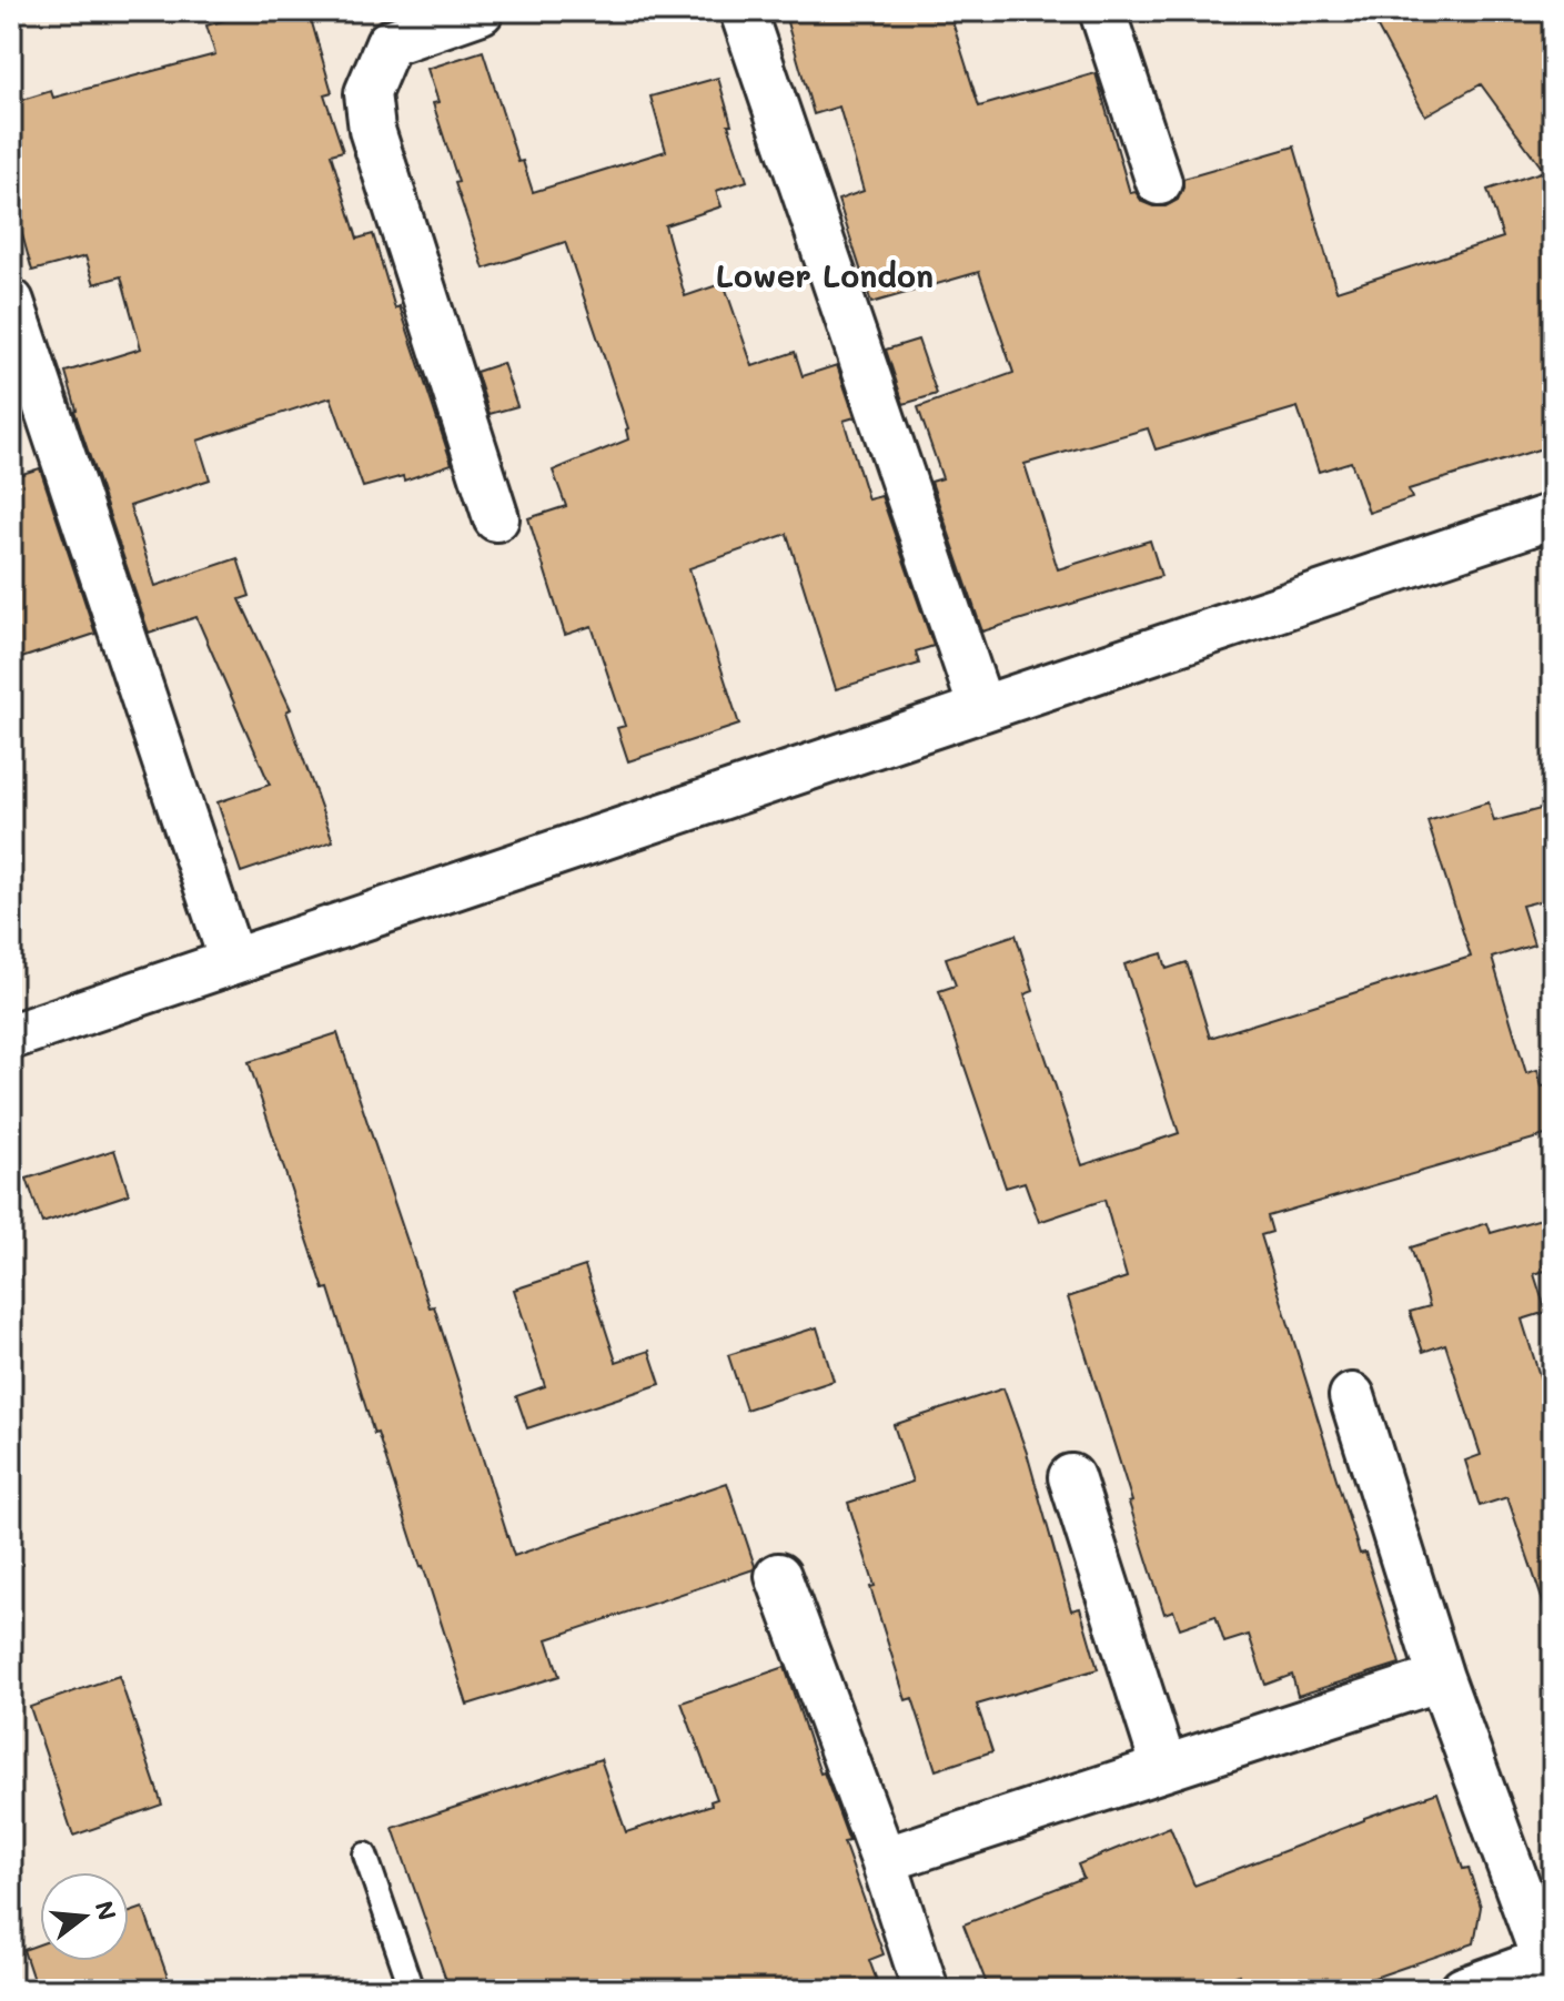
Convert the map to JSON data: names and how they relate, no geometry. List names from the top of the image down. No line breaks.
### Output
{"districts":["Lower London"],"north":"right"}
